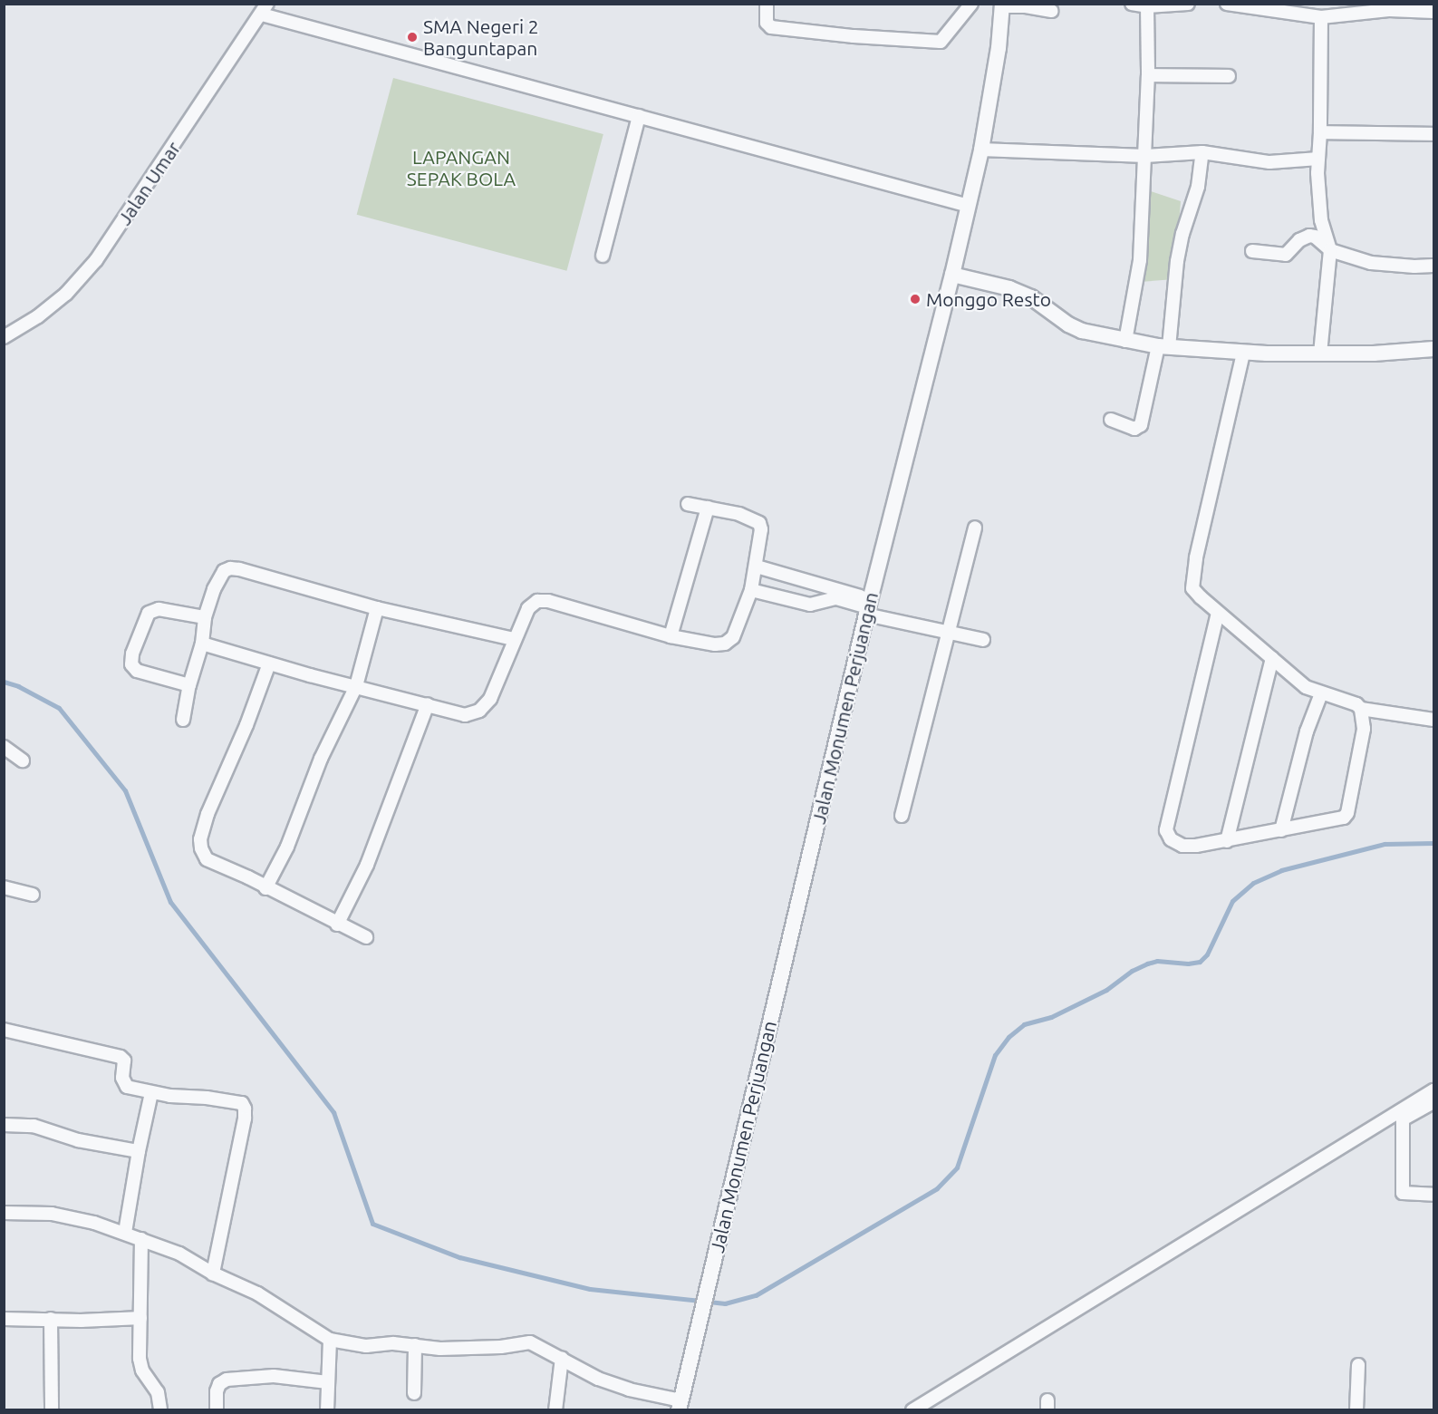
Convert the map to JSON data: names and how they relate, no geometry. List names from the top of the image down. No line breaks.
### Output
{"streets":{"street":["Jalan Umar","Jalan Monumen Perjuangan"]},"parks":["LAPANGAN SEPAK BOLA"],"places":["SMA Negeri 2 Banguntapan","Monggo Resto"]}
